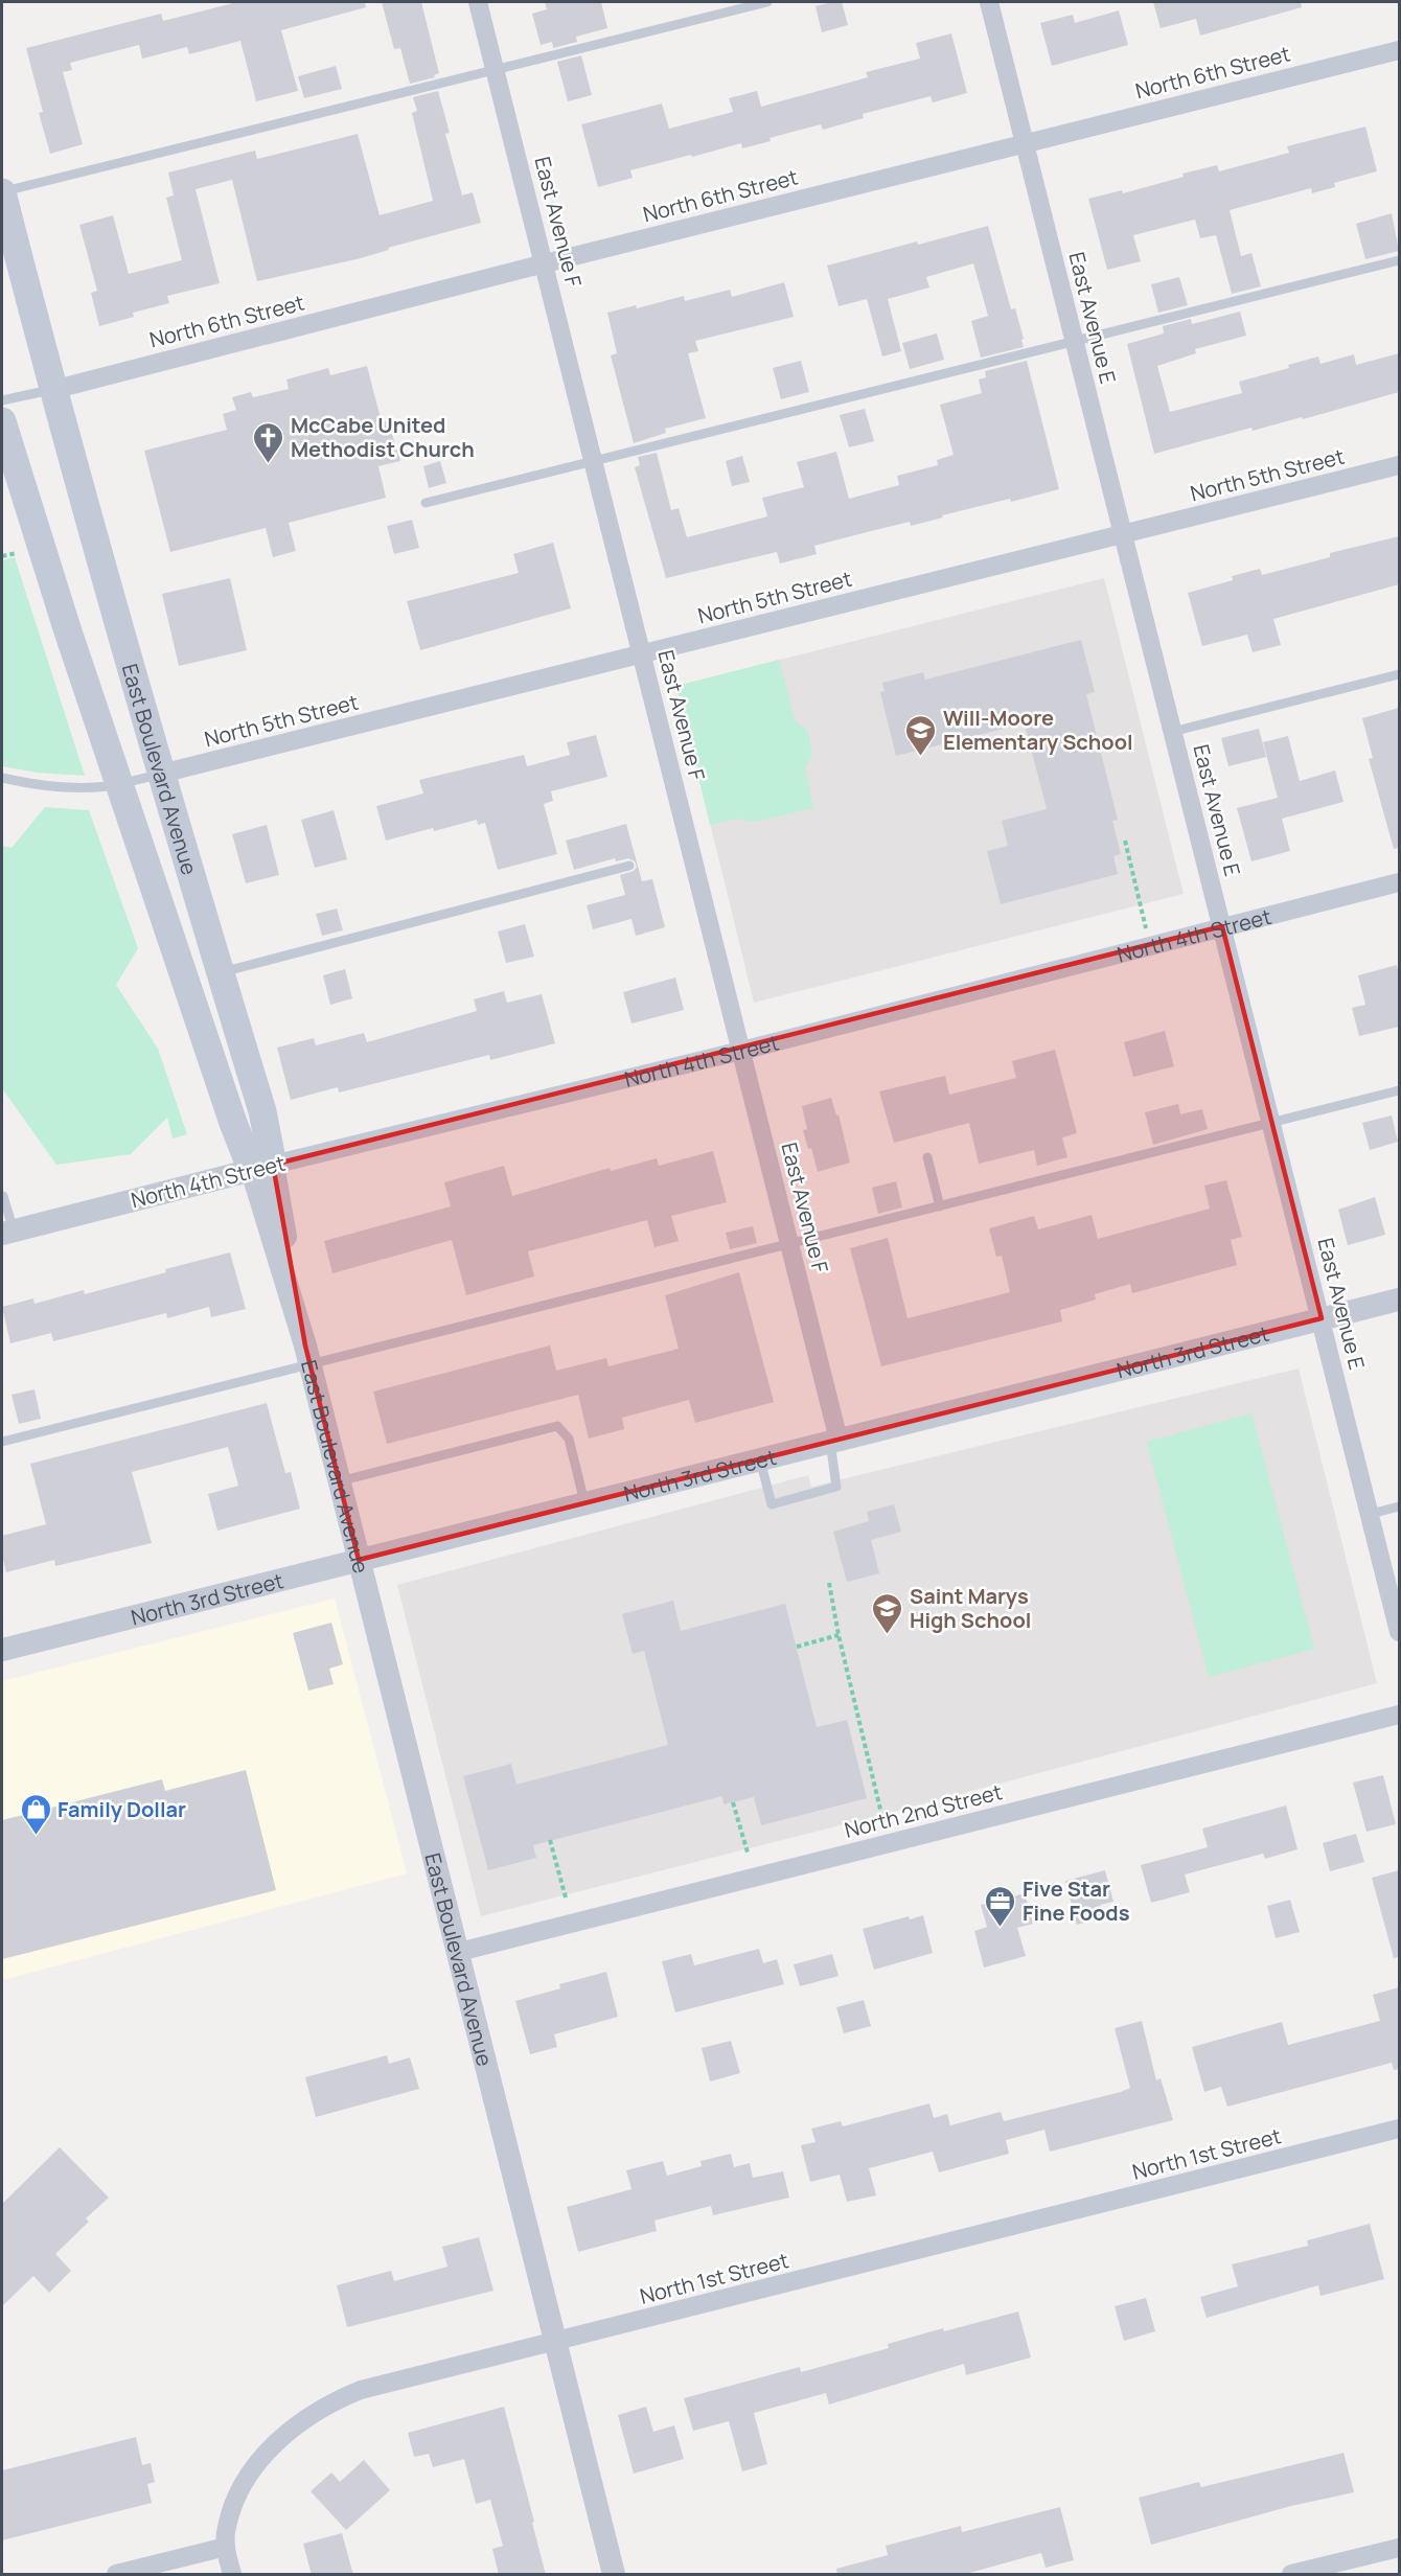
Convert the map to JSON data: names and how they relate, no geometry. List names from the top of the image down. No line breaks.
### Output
{"streets":{"main road":["East Boulevard Avenue"],"street":["North 6th Street","East Avenue F","East Avenue E","North 5th Street","North 4th Street","North 3rd Street","North 2nd Street","North 1st Street"]},"crossings":[["North 6th Street","East Avenue F"],["North 6th Street","East Avenue E"],["North 6th Street","East Boulevard Avenue"],["East Avenue F","North 5th Street"],["East Avenue F","North 4th Street"],["East Avenue F","North 3rd Street"],["East Avenue E","North 5th Street"],["East Avenue E","North 4th Street"],["East Avenue E","North 3rd Street"],["North 5th Street","East Boulevard Avenue"],["East Boulevard Avenue","North 4th Street"],["East Boulevard Avenue","North 3rd Street"],["East Boulevard Avenue","North 2nd Street"],["East Boulevard Avenue","North 1st Street"]],"places":{"church":["McCabe United Methodist Church"],"school or university":["Will-Moore Elementary School","Saint Marys High School"],"shop":["Family Dollar"],"office":["Five Star Fine Foods"]}}
